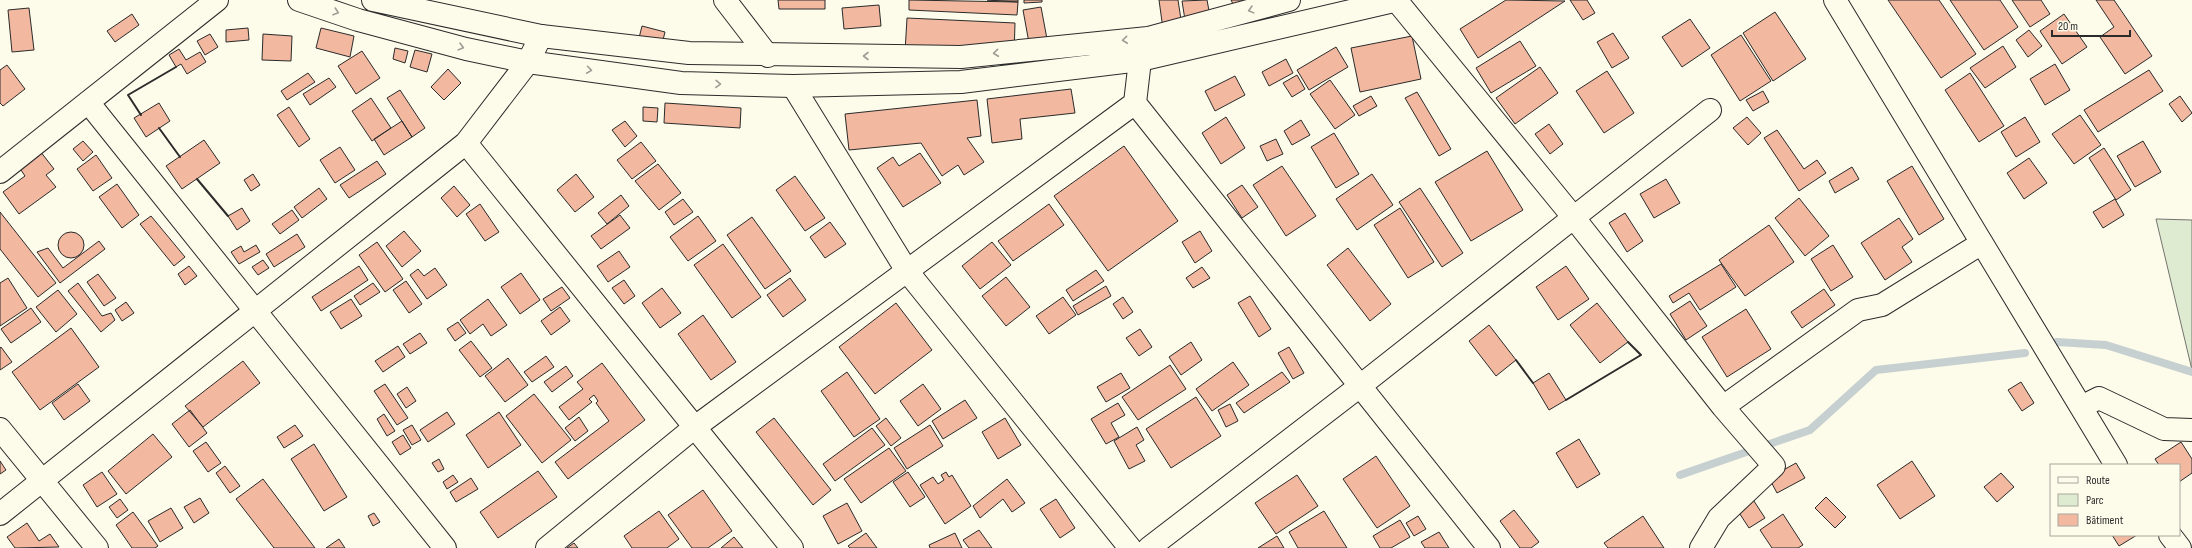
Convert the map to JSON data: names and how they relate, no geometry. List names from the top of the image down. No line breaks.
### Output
{"legend":["Route","Parc","Bâtiment"],"scale_bar":"20 m"}
